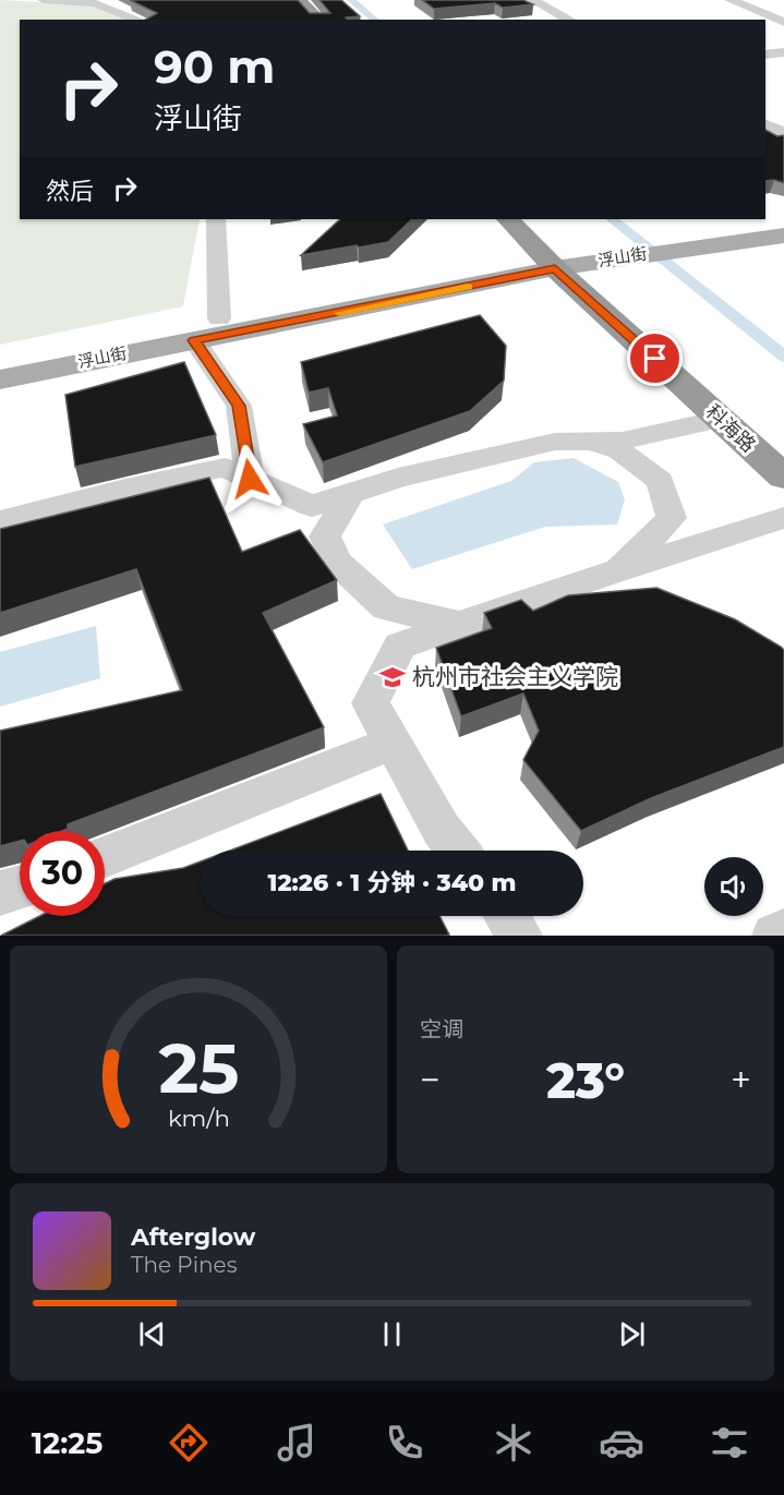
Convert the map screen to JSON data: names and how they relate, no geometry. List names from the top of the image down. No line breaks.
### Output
{"streets":{"highway":["科海路"],"main road":["浮山街"]},"crossings":[["浮山街","科海路"]],"places":{"school or university":["杭州市社会主义学院"]},"page":{"turn":["90 m","浮山街"],"then":"然后","limit":"30","trip":"12:26 · 1 分钟 · 340 m","tile":"空调","heat":["−","23°","+"],"song":["Afterglow","The Pines"],"tabs":"12:25","gauge":["25","km/h"]}}
